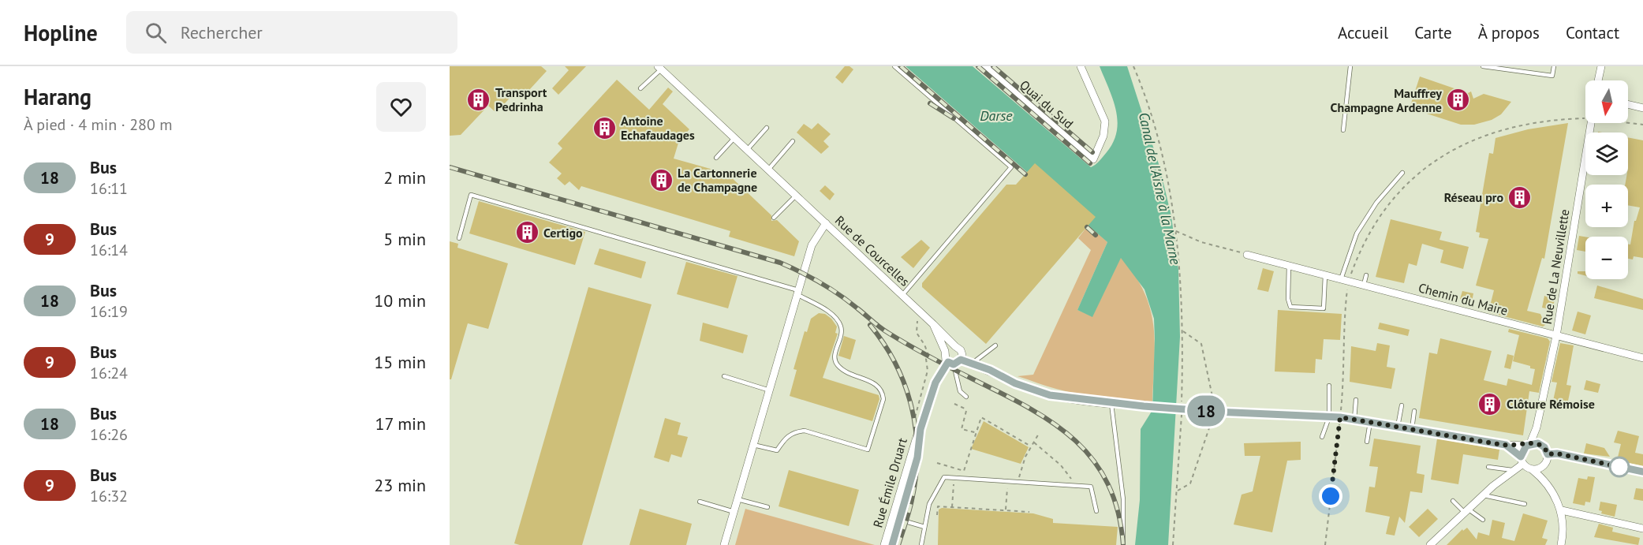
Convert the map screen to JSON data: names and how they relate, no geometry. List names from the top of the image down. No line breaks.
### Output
{"streets":{"street":["Quai du Sud","Rue de Courcelles","Rue de La Neuvillette","Chemin du Maire","Rue Émile Druart"]},"crossings":[["Rue de Courcelles","Rue Émile Druart"],["Rue de La Neuvillette","Chemin du Maire"]],"water":["Darse","Canal de l'Aisne à la Marne"],"places":{"building":["Transport Pedrinha","Mauffrey Champagne Ardenne","Antoine Echafaudages","La Cartonnerie de Champagne","Réseau pro","Certigo","Clôture Rémoise"]},"lines":["bus line 18"],"north":"bottom","page":{"header":"Hopline","search":"Rechercher","nav":["Accueil","Carte","À propos","Contact"],"heading":["Harang","À pied · 4 min · 280 m"],"on_map":"18","map_buttons":["+","−"],"list":[{"mark":"18","name":"Bus","note":"16:11","value":"2 min"},{"mark":"9","name":"Bus","note":"16:14","value":"5 min"},{"mark":"18","name":"Bus","note":"16:19","value":"10 min"},{"mark":"9","name":"Bus","note":"16:24","value":"15 min"},{"mark":"18","name":"Bus","note":"16:26","value":"17 min"},{"mark":"9","name":"Bus","note":"16:32","value":"23 min"}]}}
